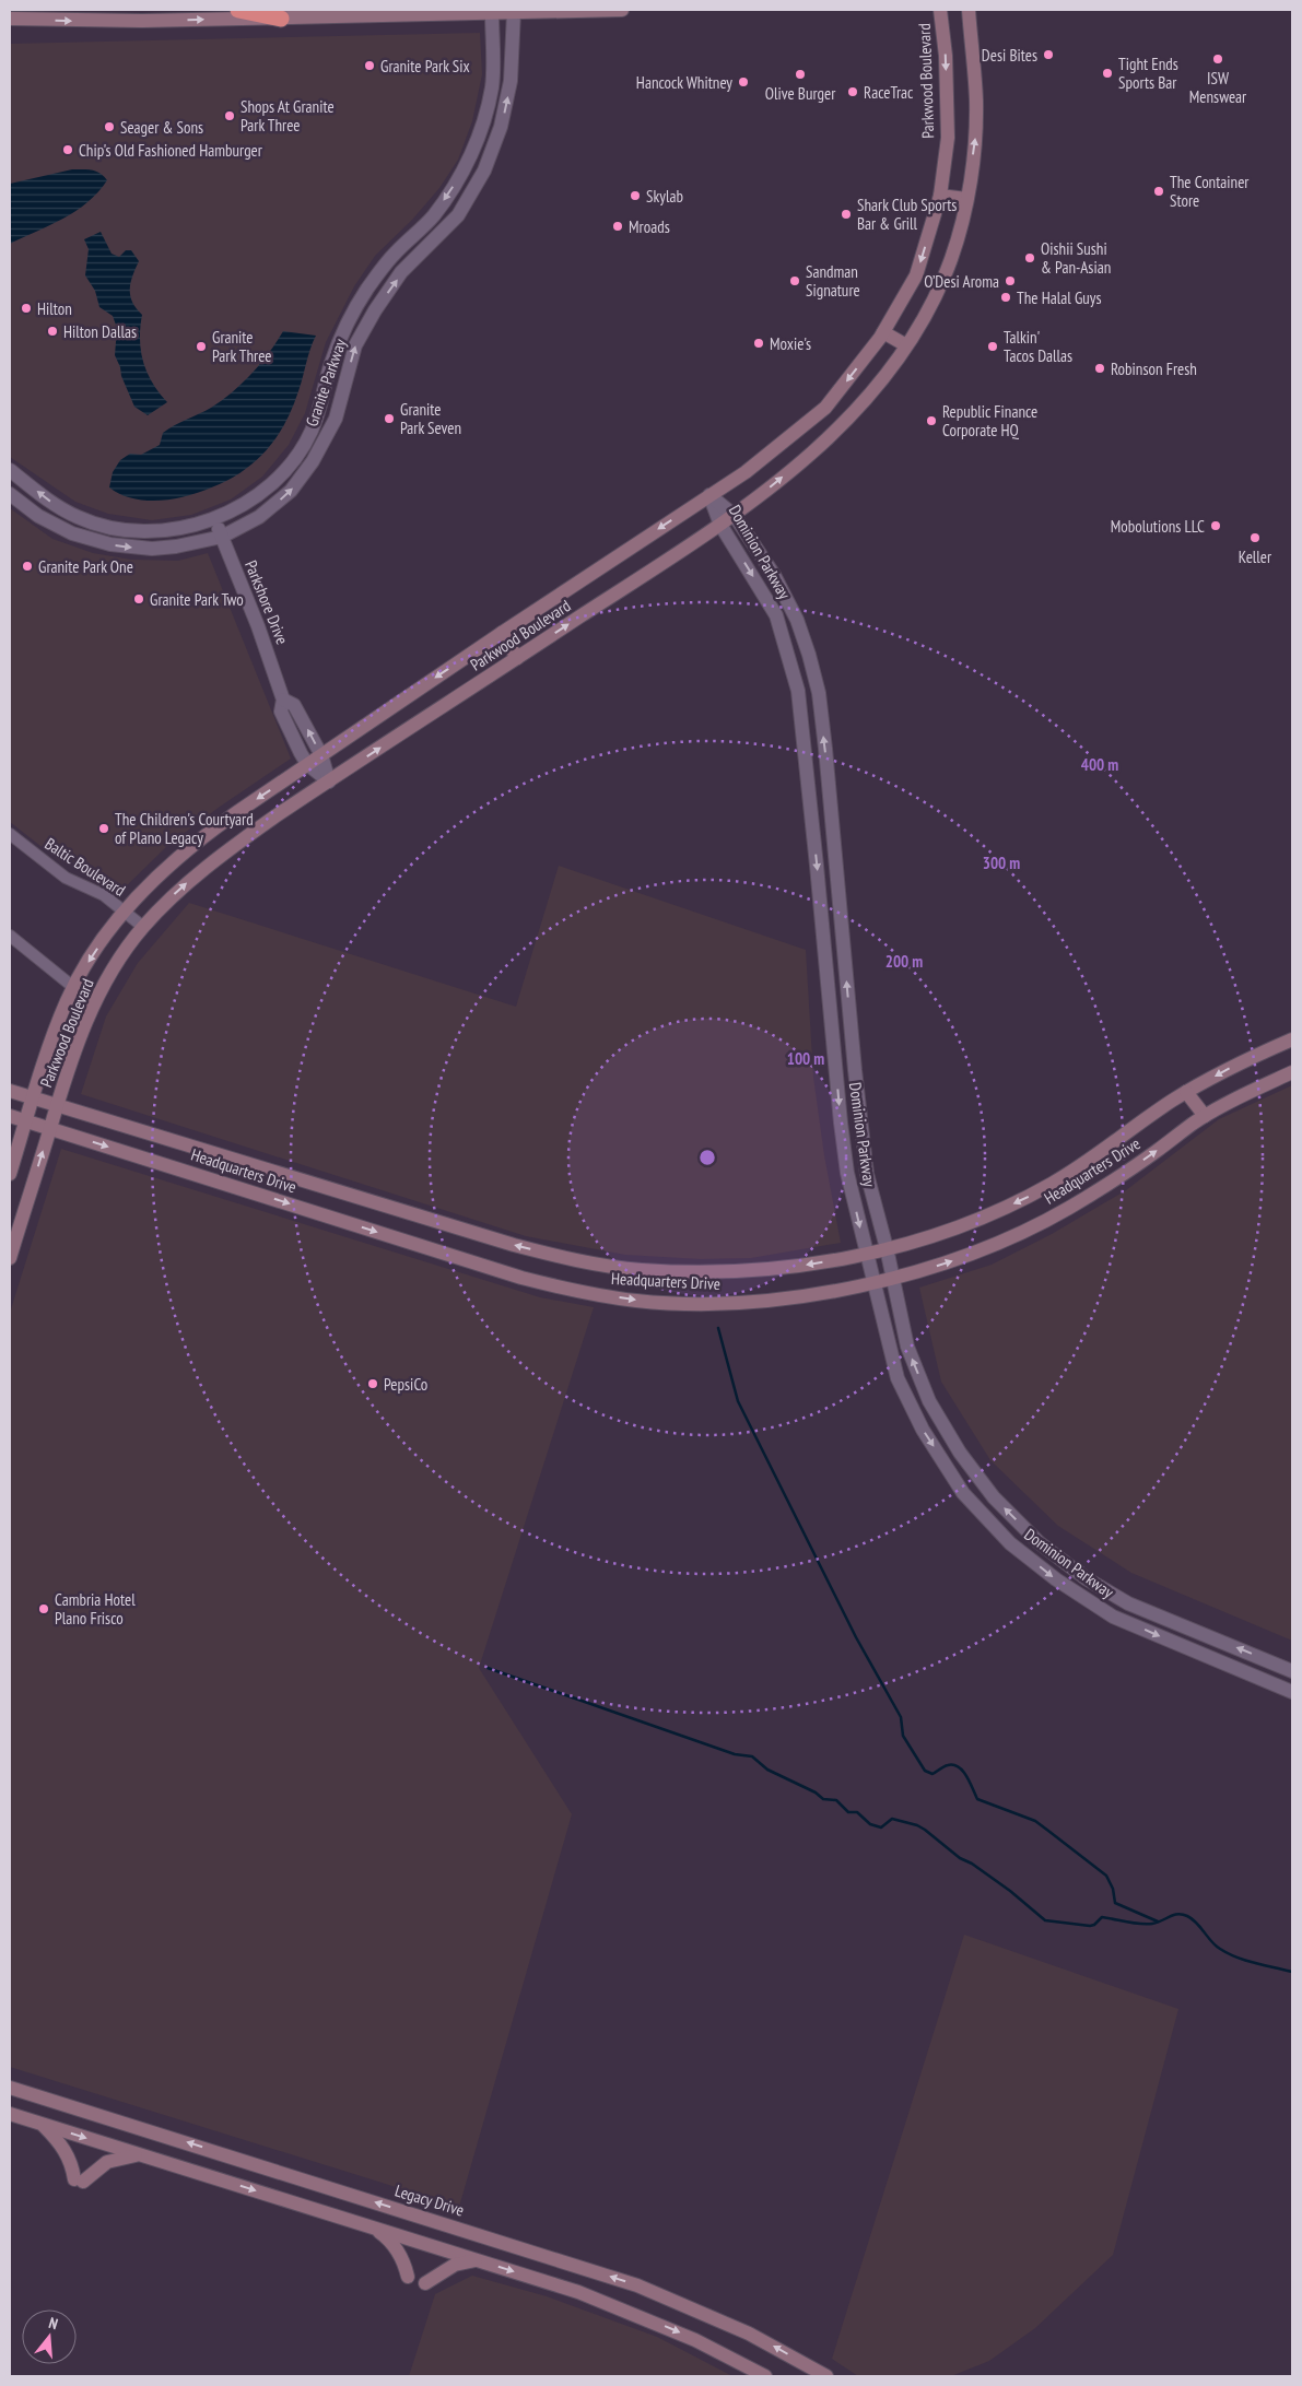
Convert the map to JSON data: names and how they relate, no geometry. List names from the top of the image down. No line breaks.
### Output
{"streets":{"main road":["Parkwood Boulevard","Headquarters Drive","Legacy Drive"],"street":["Granite Parkway","Dominion Parkway","Parkshore Drive","Baltic Boulevard"]},"crossings":[["Parkwood Boulevard","Dominion Parkway"],["Parkwood Boulevard","Parkshore Drive"],["Parkwood Boulevard","Baltic Boulevard"],["Parkwood Boulevard","Headquarters Drive"],["Granite Parkway","Parkshore Drive"],["Dominion Parkway","Headquarters Drive"]],"places":["Desi Bites","ISW Menswear","Granite Park Six","Tight Ends Sports Bar","Olive Burger","Hancock Whitney","RaceTrac","Shops At Granite Park Three","Seager & Sons","Chip's Old Fashioned Hamburger","The Container Store","Skylab","Shark Club Sports Bar & Grill","Mroads","Oishii Sushi & Pan-Asian","Sandman Signature","O’Desi Aroma","The Halal Guys","Hilton","Hilton Dallas","Moxie's","Granite Park Three","Talkin' Tacos Dallas","Robinson Fresh","Granite Park Seven","Republic Finance Corporate HQ","Mobolutions LLC","Keller","Granite Park One","Granite Park Two","The Children's Courtyard of Plano Legacy","PepsiCo","Cambria Hotel Plano Frisco"],"north":"top","rings":["400 m","300 m","200 m","100 m"]}
